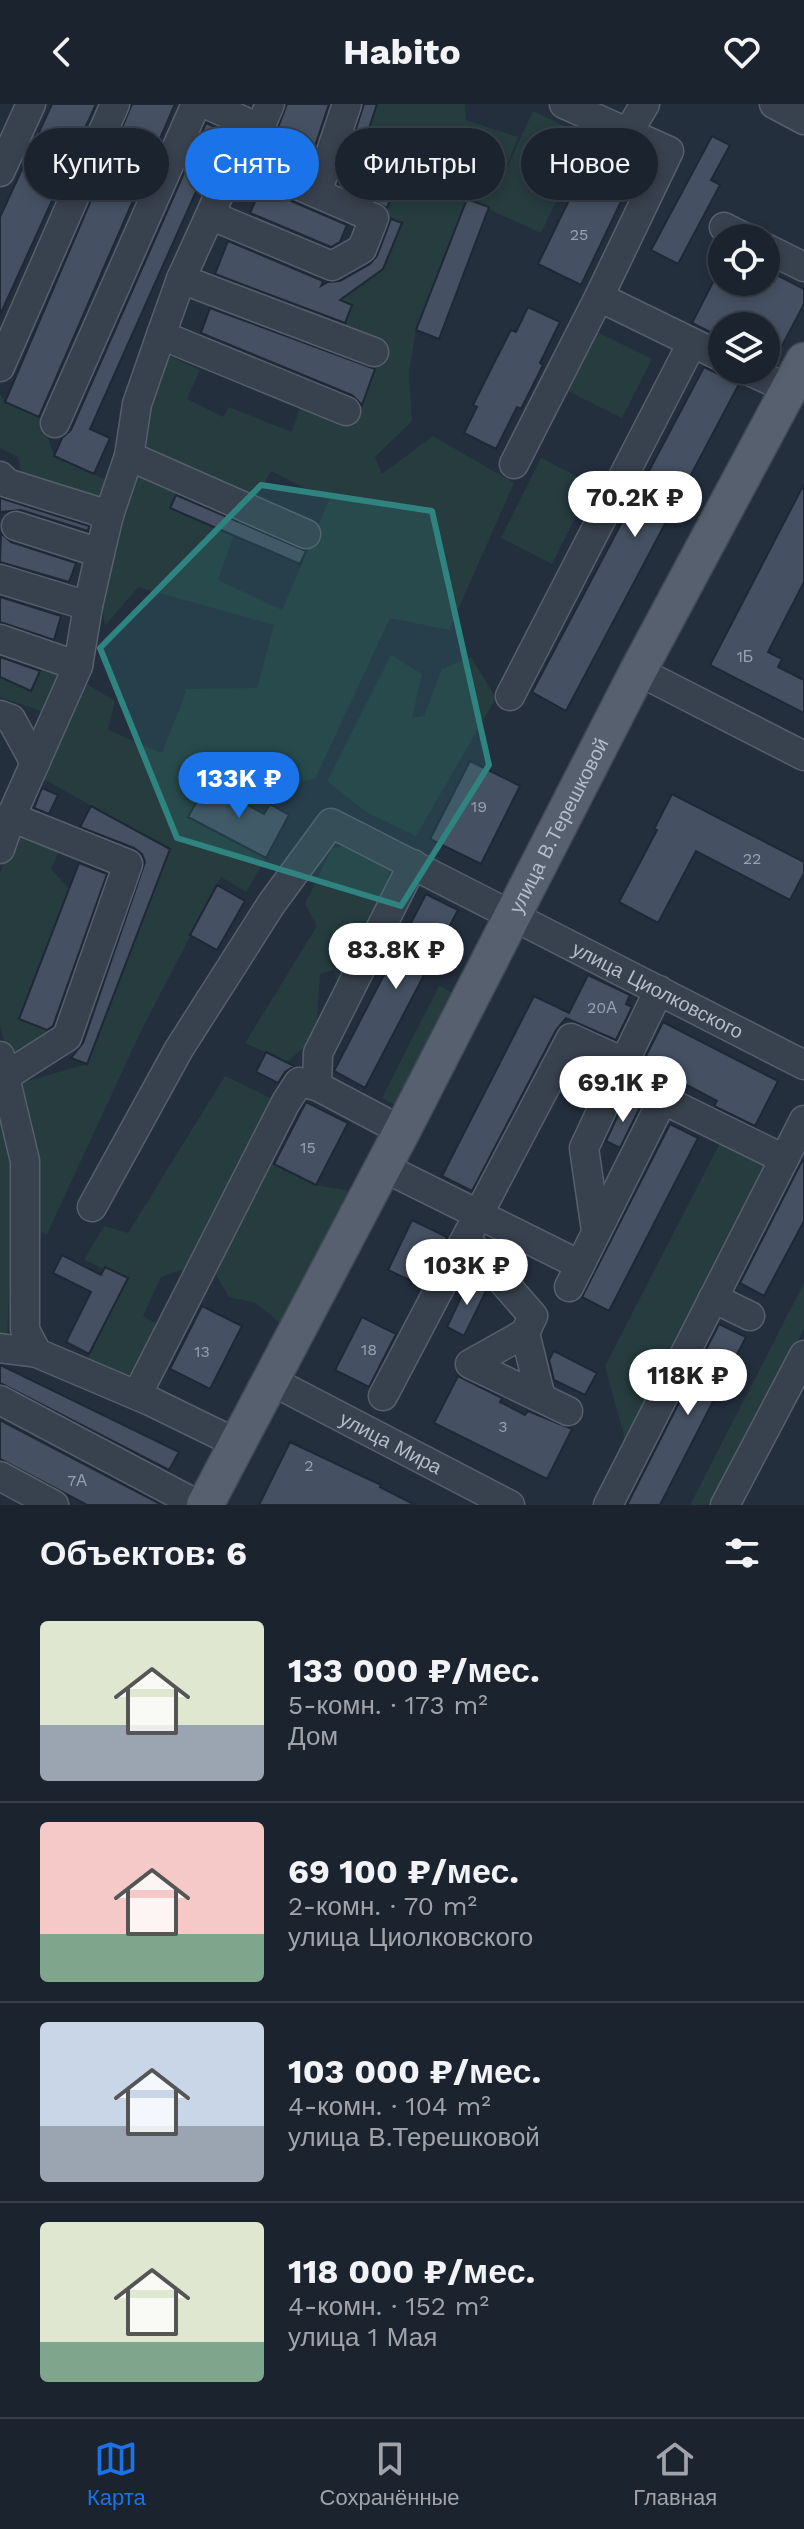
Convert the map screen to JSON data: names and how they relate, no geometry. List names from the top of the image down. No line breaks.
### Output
{"streets":{"main road":["улица В.Терешковой"],"street":["улица Циолковского","улица Мира"]},"crossings":[["улица В.Терешковой","улица Циолковского"],["улица В.Терешковой","улица Мира"]],"house_numbers":["25","1Б","19","22","20А","15","18","13","3","2","7А"],"page":{"header":"Habito","chip":["Купить","Снять","Фильтры","Новое"],"price":["70.2K ₽","133K ₽","83.8K ₽","69.1K ₽","103K ₽","118K ₽"],"heading":"Объектов: 6","list":[{"name":"133 000 ₽/мес.","note":"5-комн. · 173 m² · Дом"},{"name":"69 100 ₽/мес.","note":"2-комн. · 70 m² · улица Циолковского"},{"name":"103 000 ₽/мес.","note":"4-комн. · 104 m² · улица В.Терешковой"},{"name":"118 000 ₽/мес.","note":"4-комн. · 152 m² · улица 1 Мая"}],"tabs":["Карта","Сохранённые","Главная"]}}
